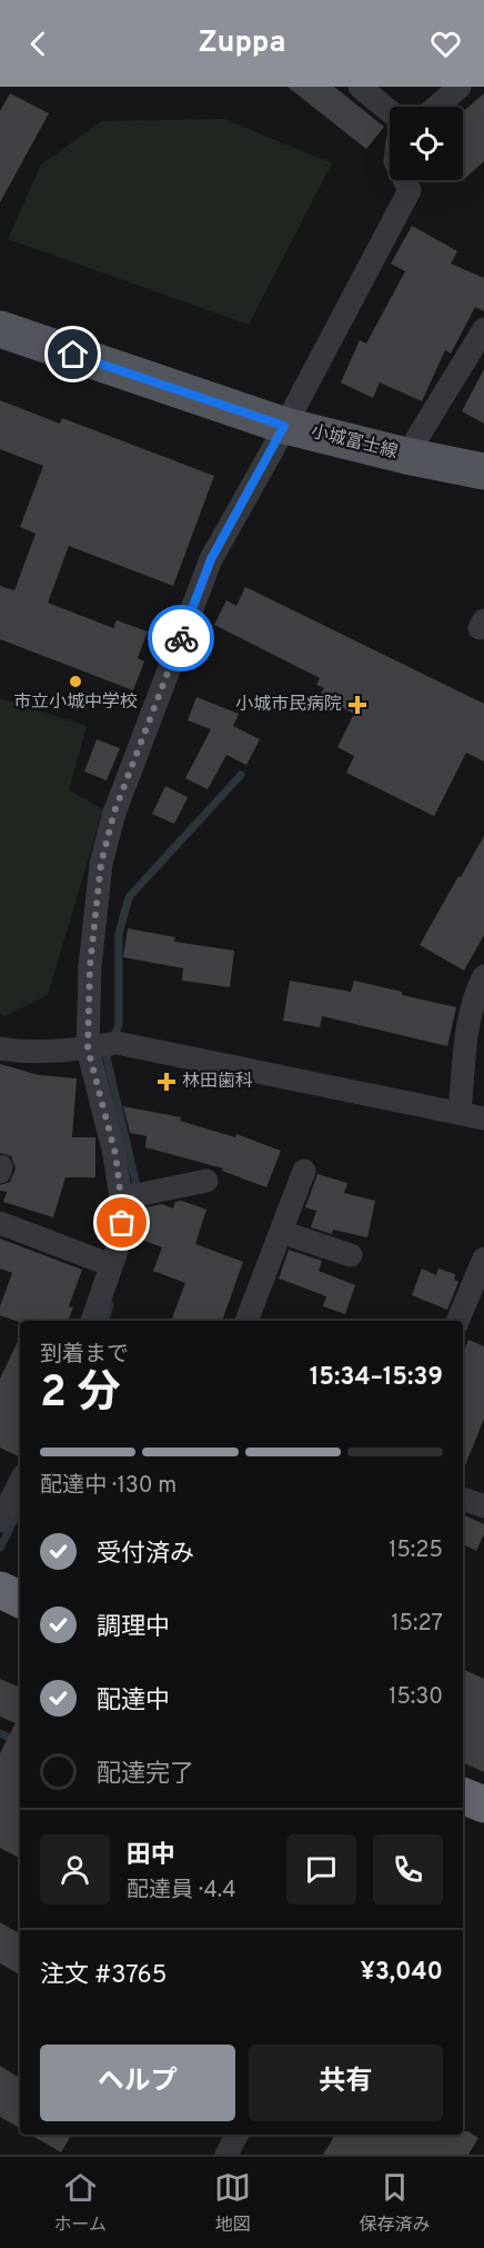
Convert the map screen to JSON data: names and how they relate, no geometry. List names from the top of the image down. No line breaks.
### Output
{"streets":{"main road":["小城富士線"]},"places":{"other":["市立小城中学校"],"health":["小城市民病院","林田歯科"]},"page":{"header":"Zuppa","heading":["2 分","到着まで","15:34–15:39"],"panel":["田中","配達員 · 4.4","注文 #3765","¥3,040"],"bar":"配達中 · 130 m","list":[["受付済み","15:25"],["調理中","15:27"],["配達中","15:30"],"配達完了"],"buttons":["ヘルプ","共有"],"tabs":["ホーム","地図","保存済み"]}}
